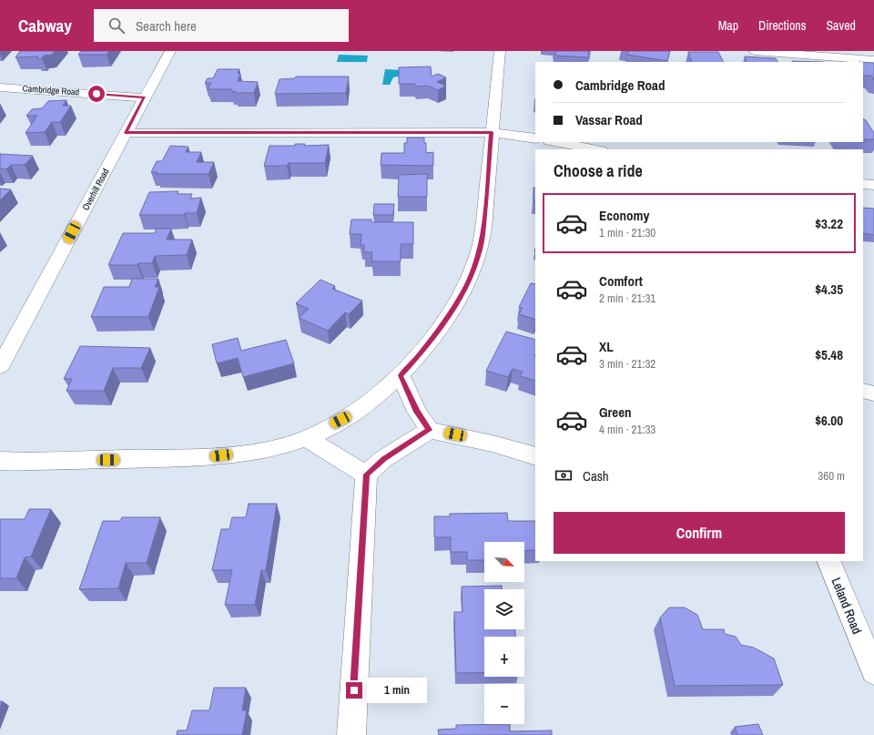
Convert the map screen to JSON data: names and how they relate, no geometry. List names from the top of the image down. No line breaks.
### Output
{"streets":{"street":["Cambridge Road","Overhill Road","Leland Road"]},"crossings":[["Cambridge Road","Overhill Road"]],"north":"bottom right","page":{"header":"Cabway","search":"Search here","nav":["Map","Directions","Saved"],"banner":["Cambridge Road","Vassar Road"],"heading":"Choose a ride","list":[{"name":"Economy","note":"1 min · 21:30","value":"$3.22"},{"name":"Comfort","note":"2 min · 21:31","value":"$4.35"},{"name":"XL","note":"3 min · 21:32","value":"$5.48"},{"name":"Green","note":"4 min · 21:33","value":"$6.00"}],"pay":["Cash","360 m"],"buttons":"Confirm","map_buttons":["+","−"],"bubble":"1 min"}}
